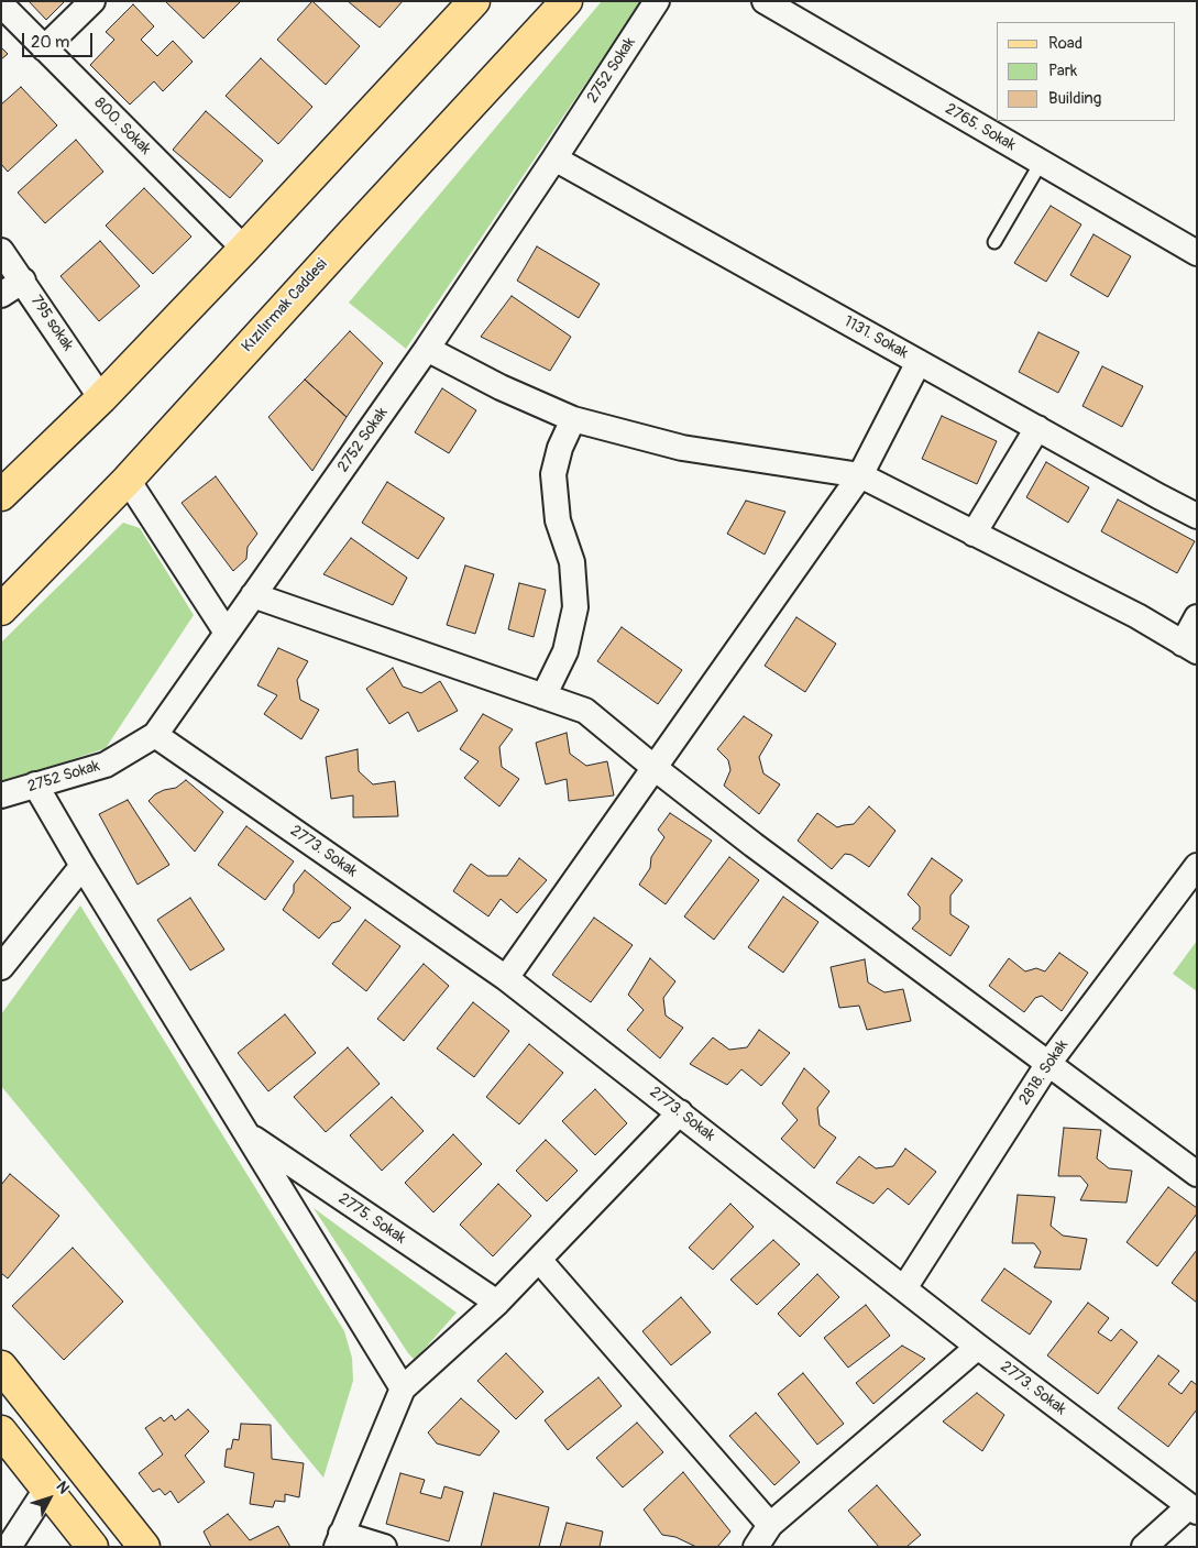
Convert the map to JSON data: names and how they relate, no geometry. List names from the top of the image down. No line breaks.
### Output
{"streets":{"main road":["Kızılırmak Caddesi"],"street":["2752 Sokak","800. Sokak","2765. Sokak","795 sokak","1131. Sokak","2773. Sokak","2818. Sokak","2775. Sokak"]},"crossings":[["2752 Sokak","1131. Sokak"],["2752 Sokak","2773. Sokak"],["2773. Sokak","2818. Sokak"]],"legend":["Road","Park","Building"],"scale_bar":"20 m","north":"top right"}
